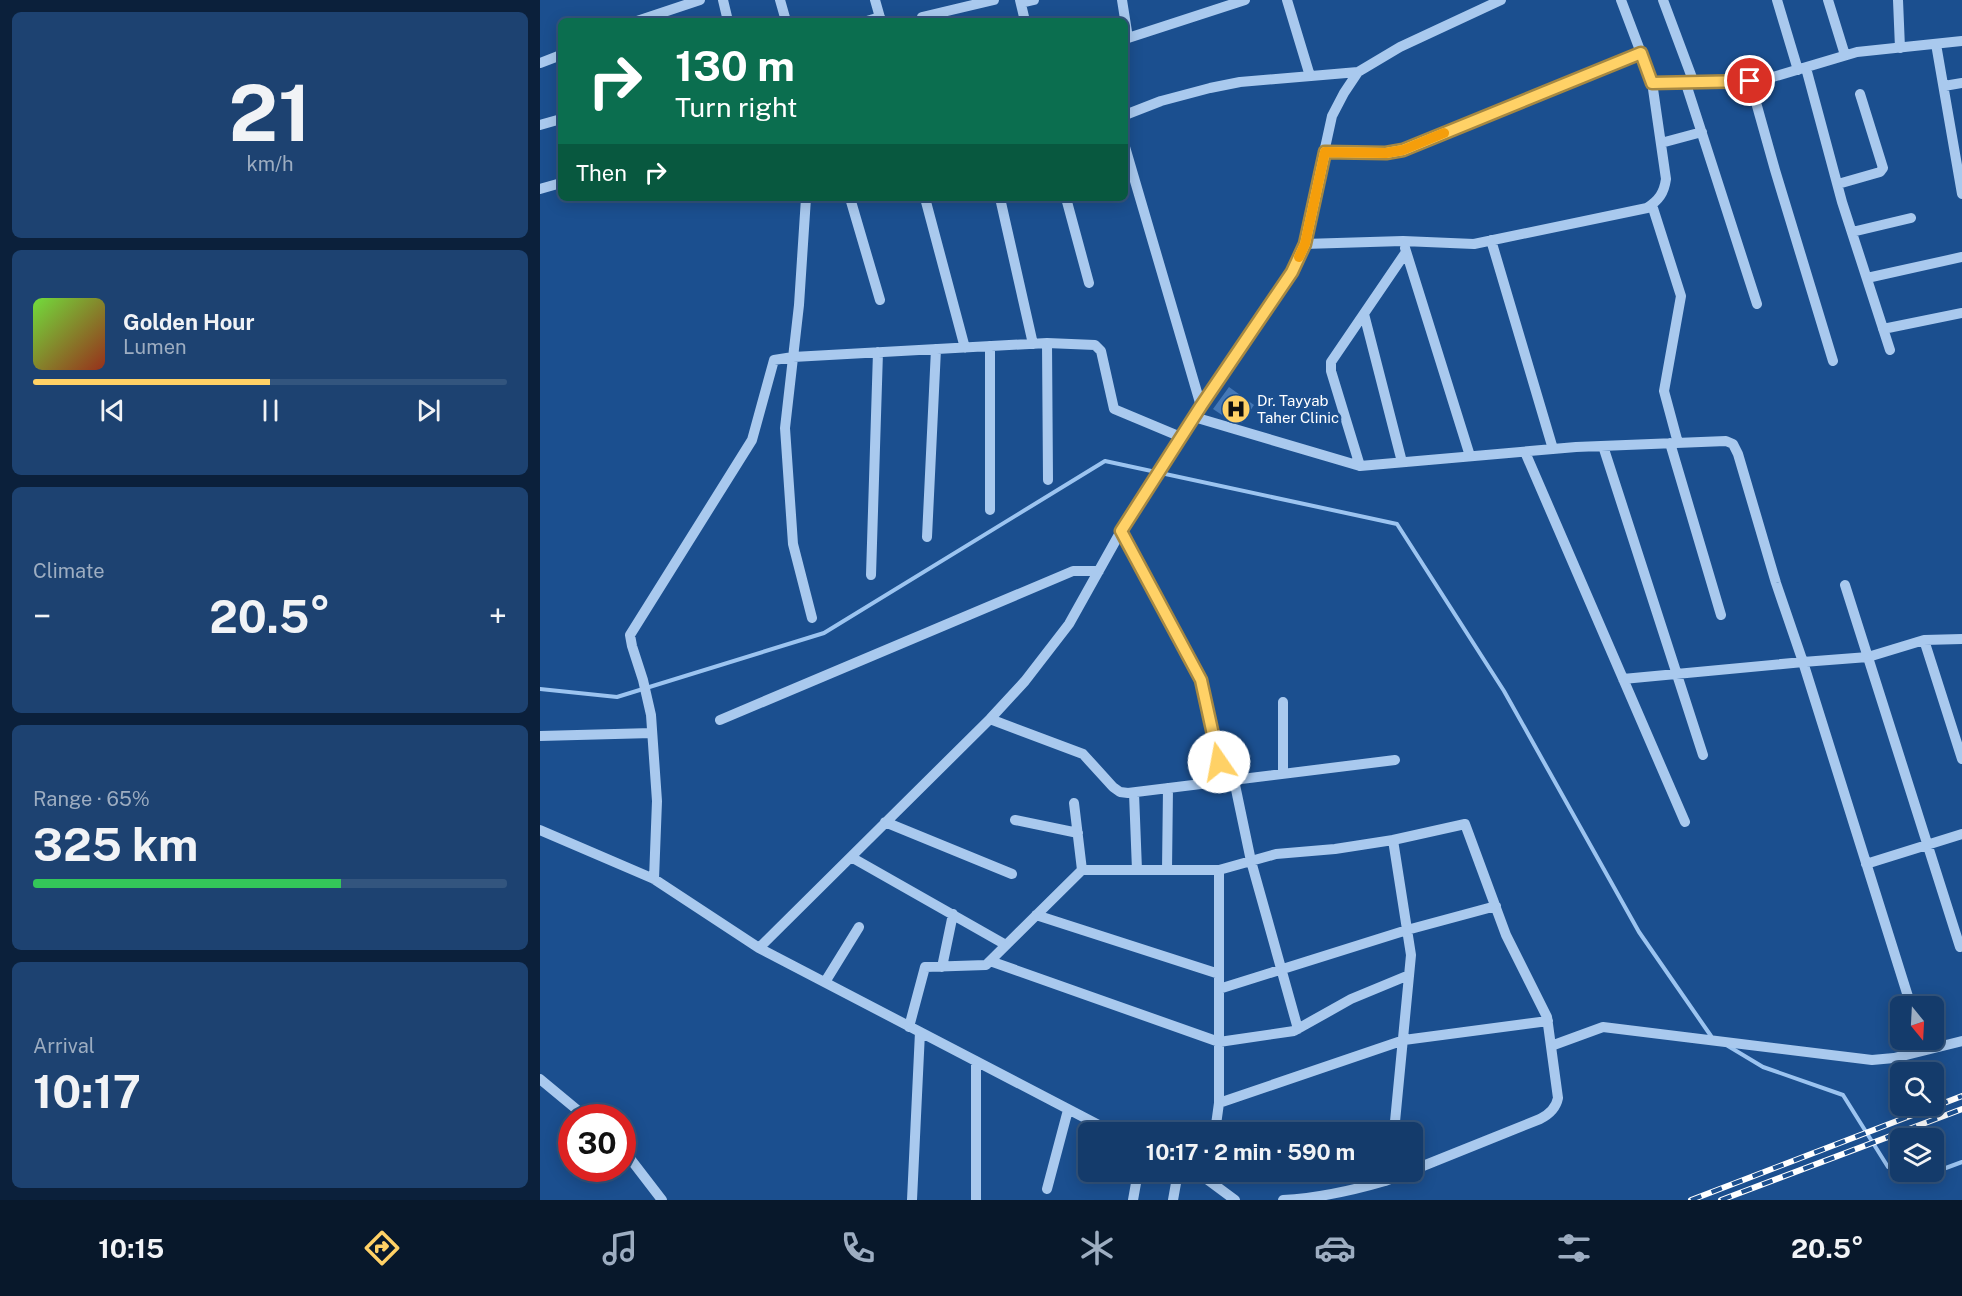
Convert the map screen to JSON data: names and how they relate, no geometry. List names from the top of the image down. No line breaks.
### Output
{"places":{"hospital":["Dr. Tayyab Taher Clinic"]},"north":"bottom","page":{"tile":[["21","km/h"],"Climate",["Range · 65%","325 km"],["Arrival","10:17"]],"turn":["130 m","Turn right"],"then":"Then","song":["Golden Hour","Lumen"],"heat":["−","20.5°","+"],"limit":"30","trip":"10:17 · 2 min · 590 m","tabs":["10:15","20.5°"]}}
